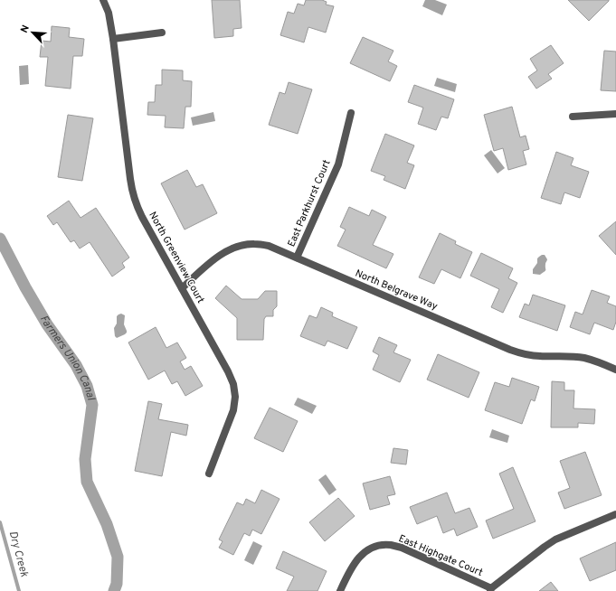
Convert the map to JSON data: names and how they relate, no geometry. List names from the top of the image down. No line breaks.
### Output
{"streets":{"street":["East Parkhurst Court","North Greenview Court","North Belgrave Way","East Highgate Court"]},"crossings":[["East Parkhurst Court","North Belgrave Way"],["North Greenview Court","North Belgrave Way"]],"water":["Farmers Union Canal","Dry Creek"],"north":"top left"}
